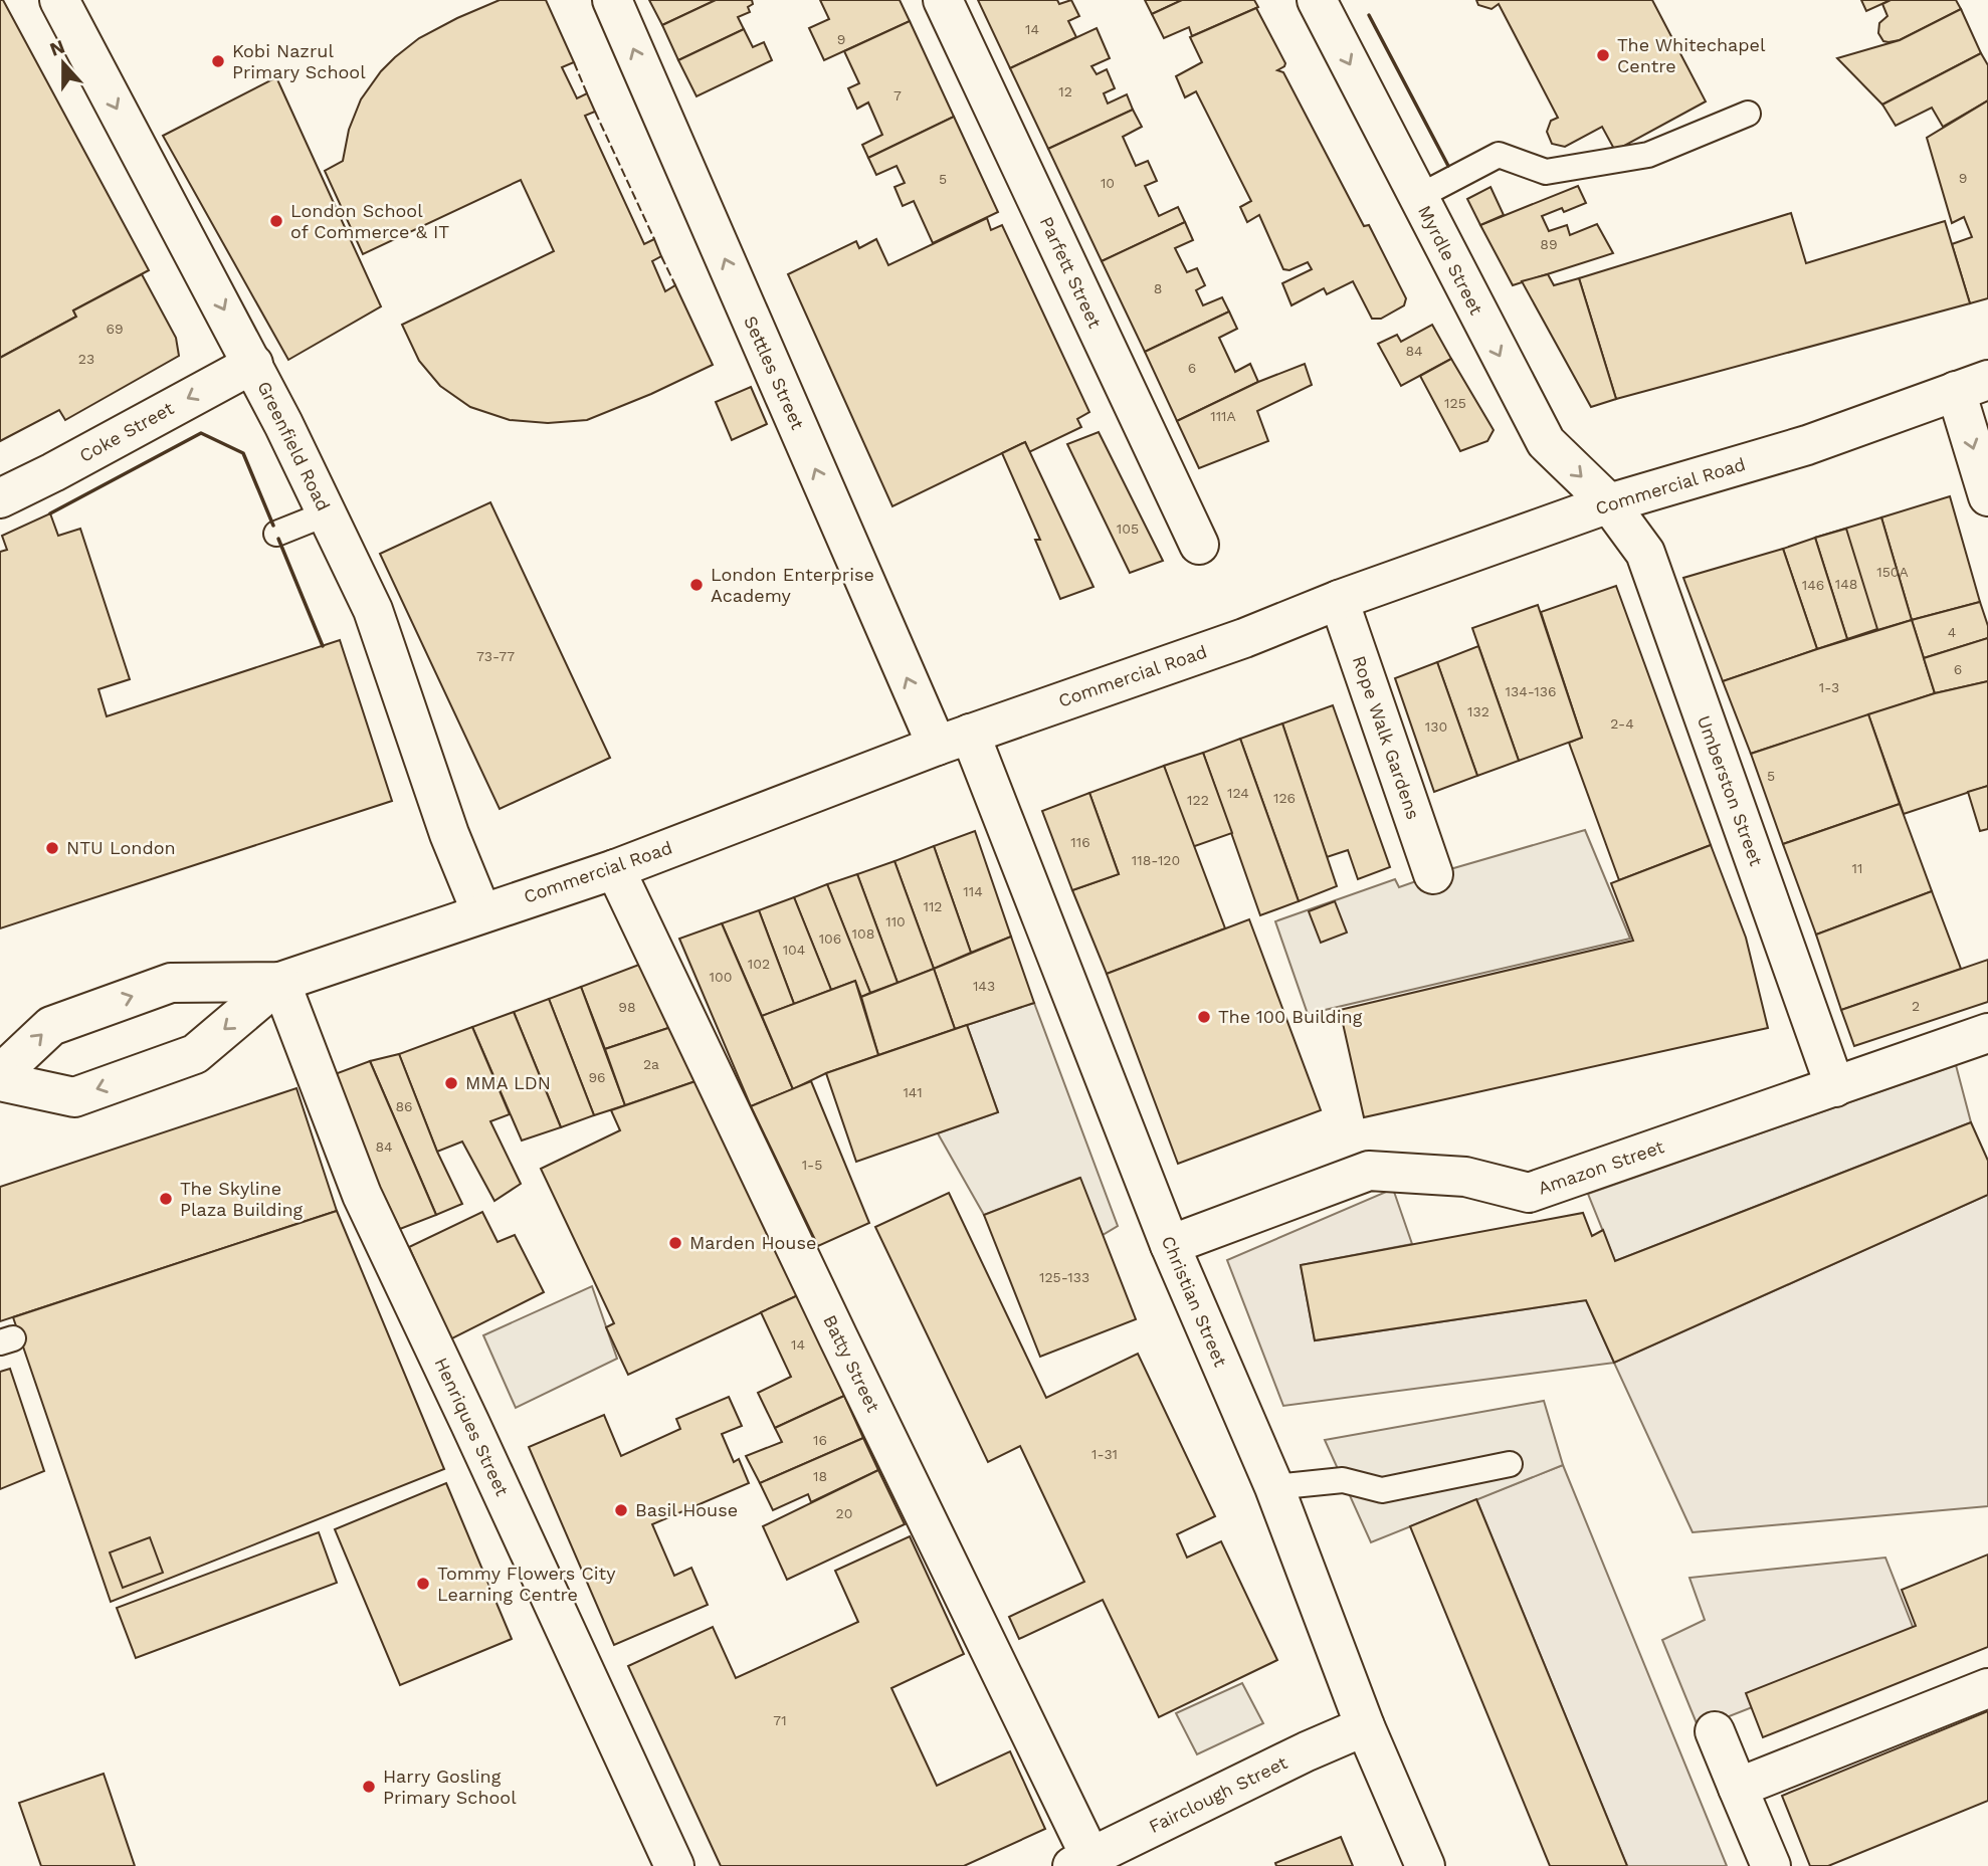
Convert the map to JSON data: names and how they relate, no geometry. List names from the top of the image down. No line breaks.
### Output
{"streets":{"main road":["Myrdle Street","Parfett Street","Settles Street","Coke Street","Greenfield Road","Commercial Road","Rope Walk Gardens","Umberston Street","Amazon Street","Christian Street","Batty Street","Henriques Street","Fairclough Street"]},"crossings":[["Myrdle Street","Commercial Road"],["Myrdle Street","Umberston Street"],["Settles Street","Commercial Road"],["Settles Street","Christian Street"],["Coke Street","Greenfield Road"],["Greenfield Road","Commercial Road"],["Commercial Road","Rope Walk Gardens"],["Commercial Road","Umberston Street"],["Commercial Road","Christian Street"],["Commercial Road","Batty Street"],["Commercial Road","Henriques Street"],["Umberston Street","Amazon Street"],["Amazon Street","Christian Street"],["Christian Street","Fairclough Street"],["Batty Street","Fairclough Street"]],"one_way":["Myrdle Street","Settles Street","Coke Street","Greenfield Road"],"places":["The Whitechapel Centre","Kobi Nazrul Primary School","London School of Commerce & IT","London Enterprise Academy","NTU London","The 100 Building","MMA LDN","The Skyline Plaza Building","Marden House","Basil House","Tommy Flowers City Learning Centre","Harry Gosling Primary School"],"house_numbers":["14","9","12","7","9","5","10","89","8","69","84","23","6","125","111A","105","150A","148","146","4","73-77","6","1-3","134-136","132","2-4","130","5","124","126","122","116","118-120","11","114","112","110","108","106","104","102","100","143","2","98","2a","96","141","86","84","1-5","125-133","14","16","1-31","18","20","71"],"north":"top"}
